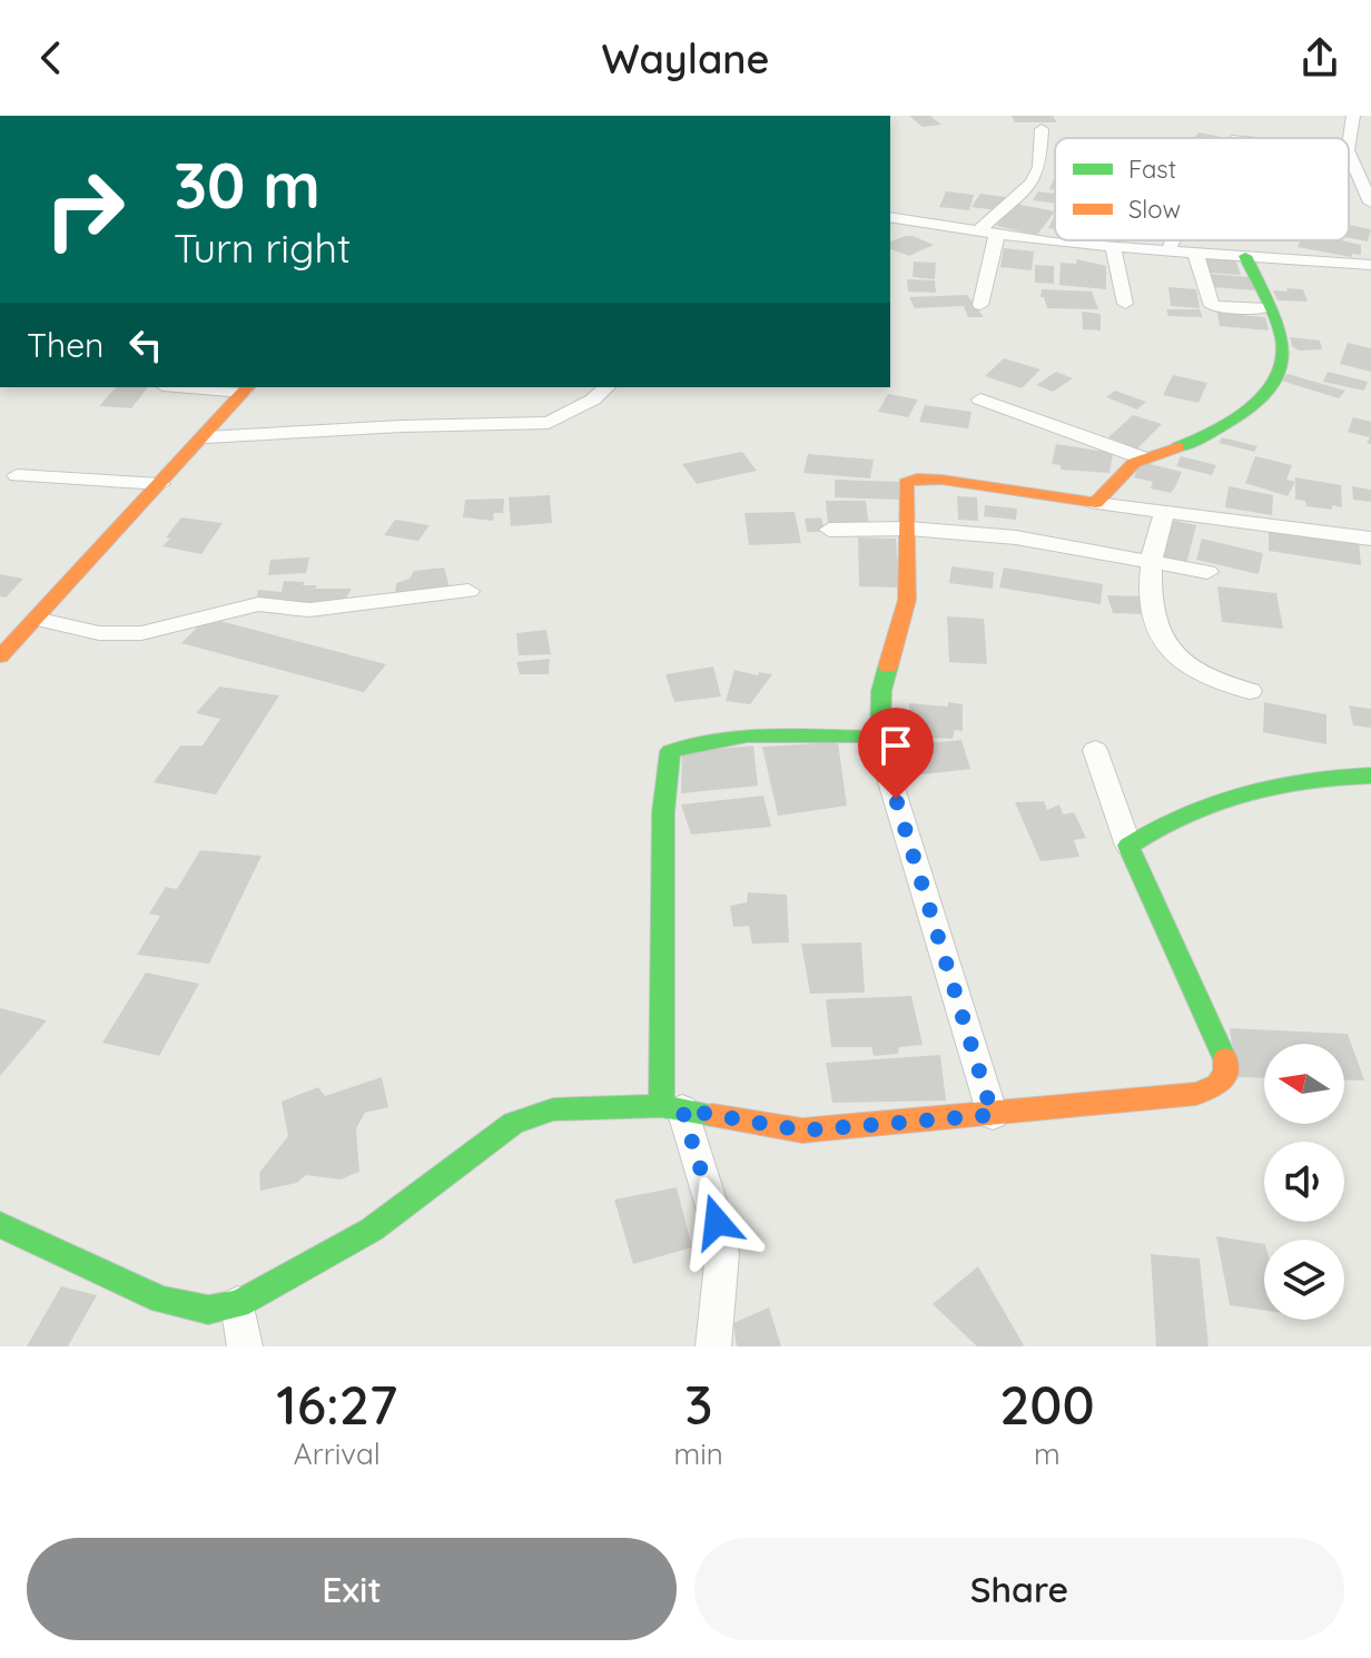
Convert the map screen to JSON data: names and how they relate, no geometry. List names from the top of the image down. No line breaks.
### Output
{"legend":["Fast","Slow"],"north":"left","page":{"header":"Waylane","turn":["30 m","Turn right"],"then":"Then","eta":["16:27","Arrival","3","min","200","m"],"buttons":["Exit","Share"]}}
